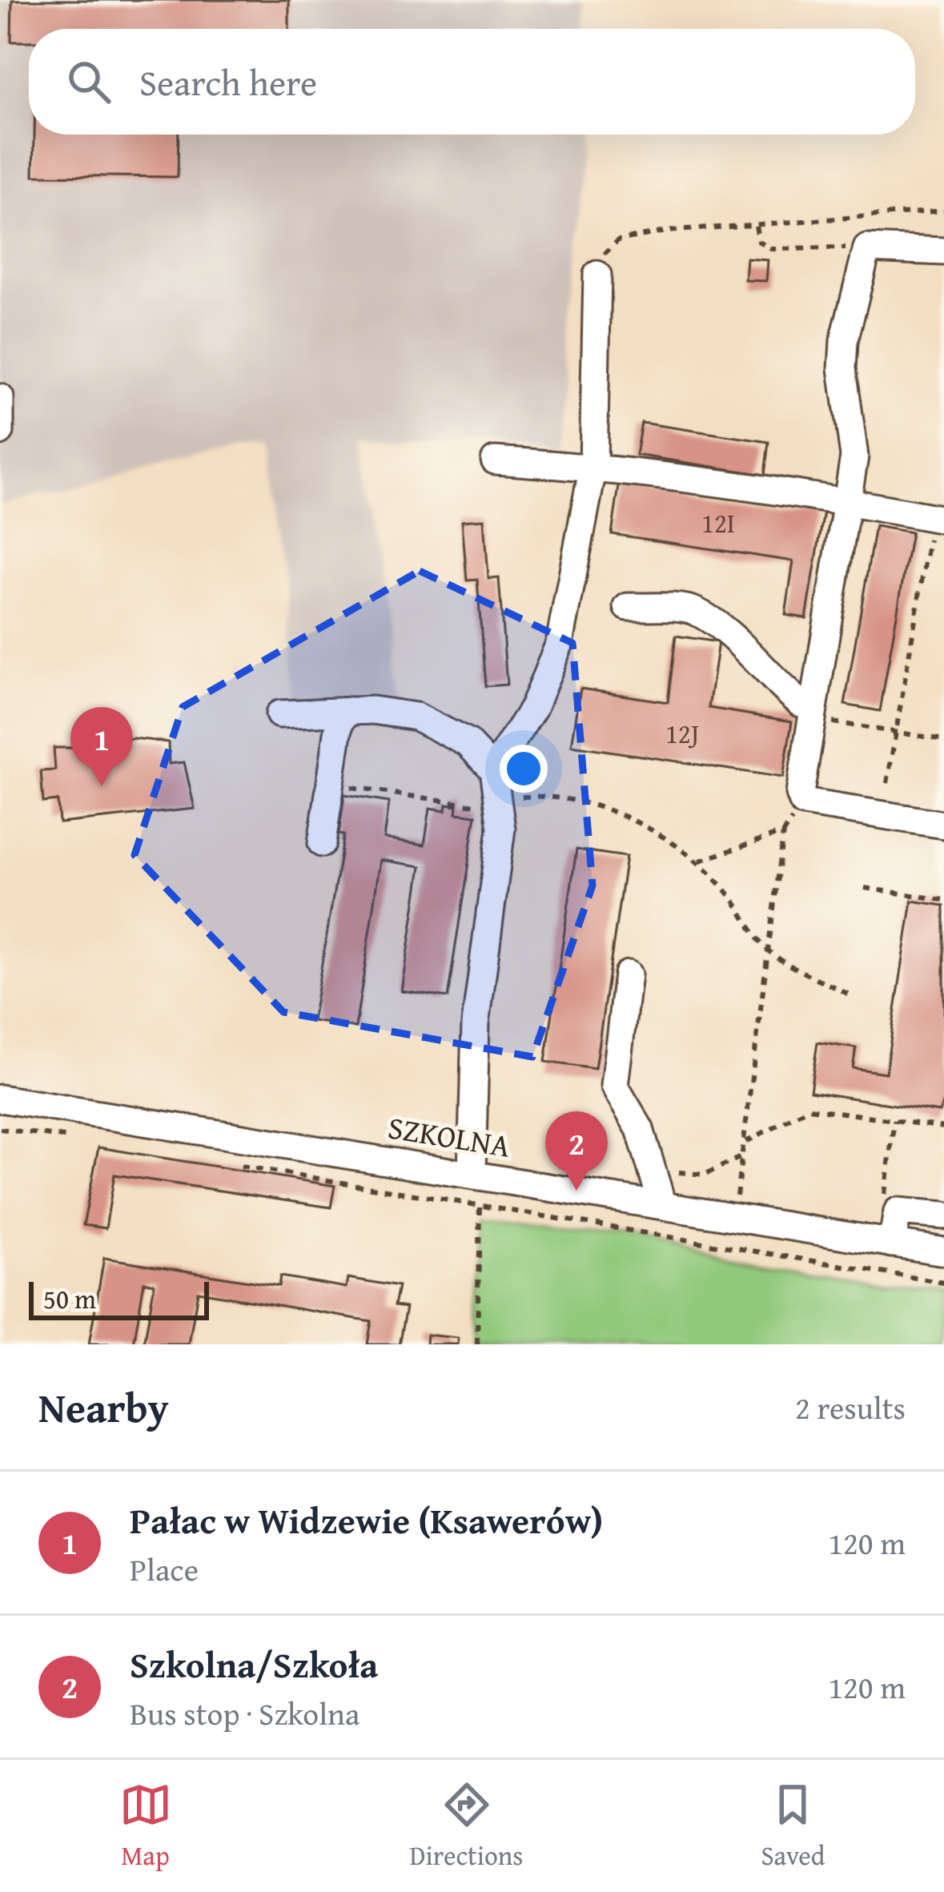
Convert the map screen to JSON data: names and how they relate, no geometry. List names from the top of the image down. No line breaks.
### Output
{"streets":{"street":["SZKOLNA"]},"house_numbers":["12I","12J"],"scale_bar":"50 m","page":{"search":"Search here","pins":["1","2"],"scale":"50 m","heading":["Nearby","2 results"],"list":[{"mark":"1","name":"Pałac w Widzewie (Ksawerów)","note":"Place","value":"120 m"},{"mark":"2","name":"Szkolna/Szkoła","note":"Bus stop · Szkolna","value":"120 m"}],"nav":["Map","Directions","Saved"]}}
